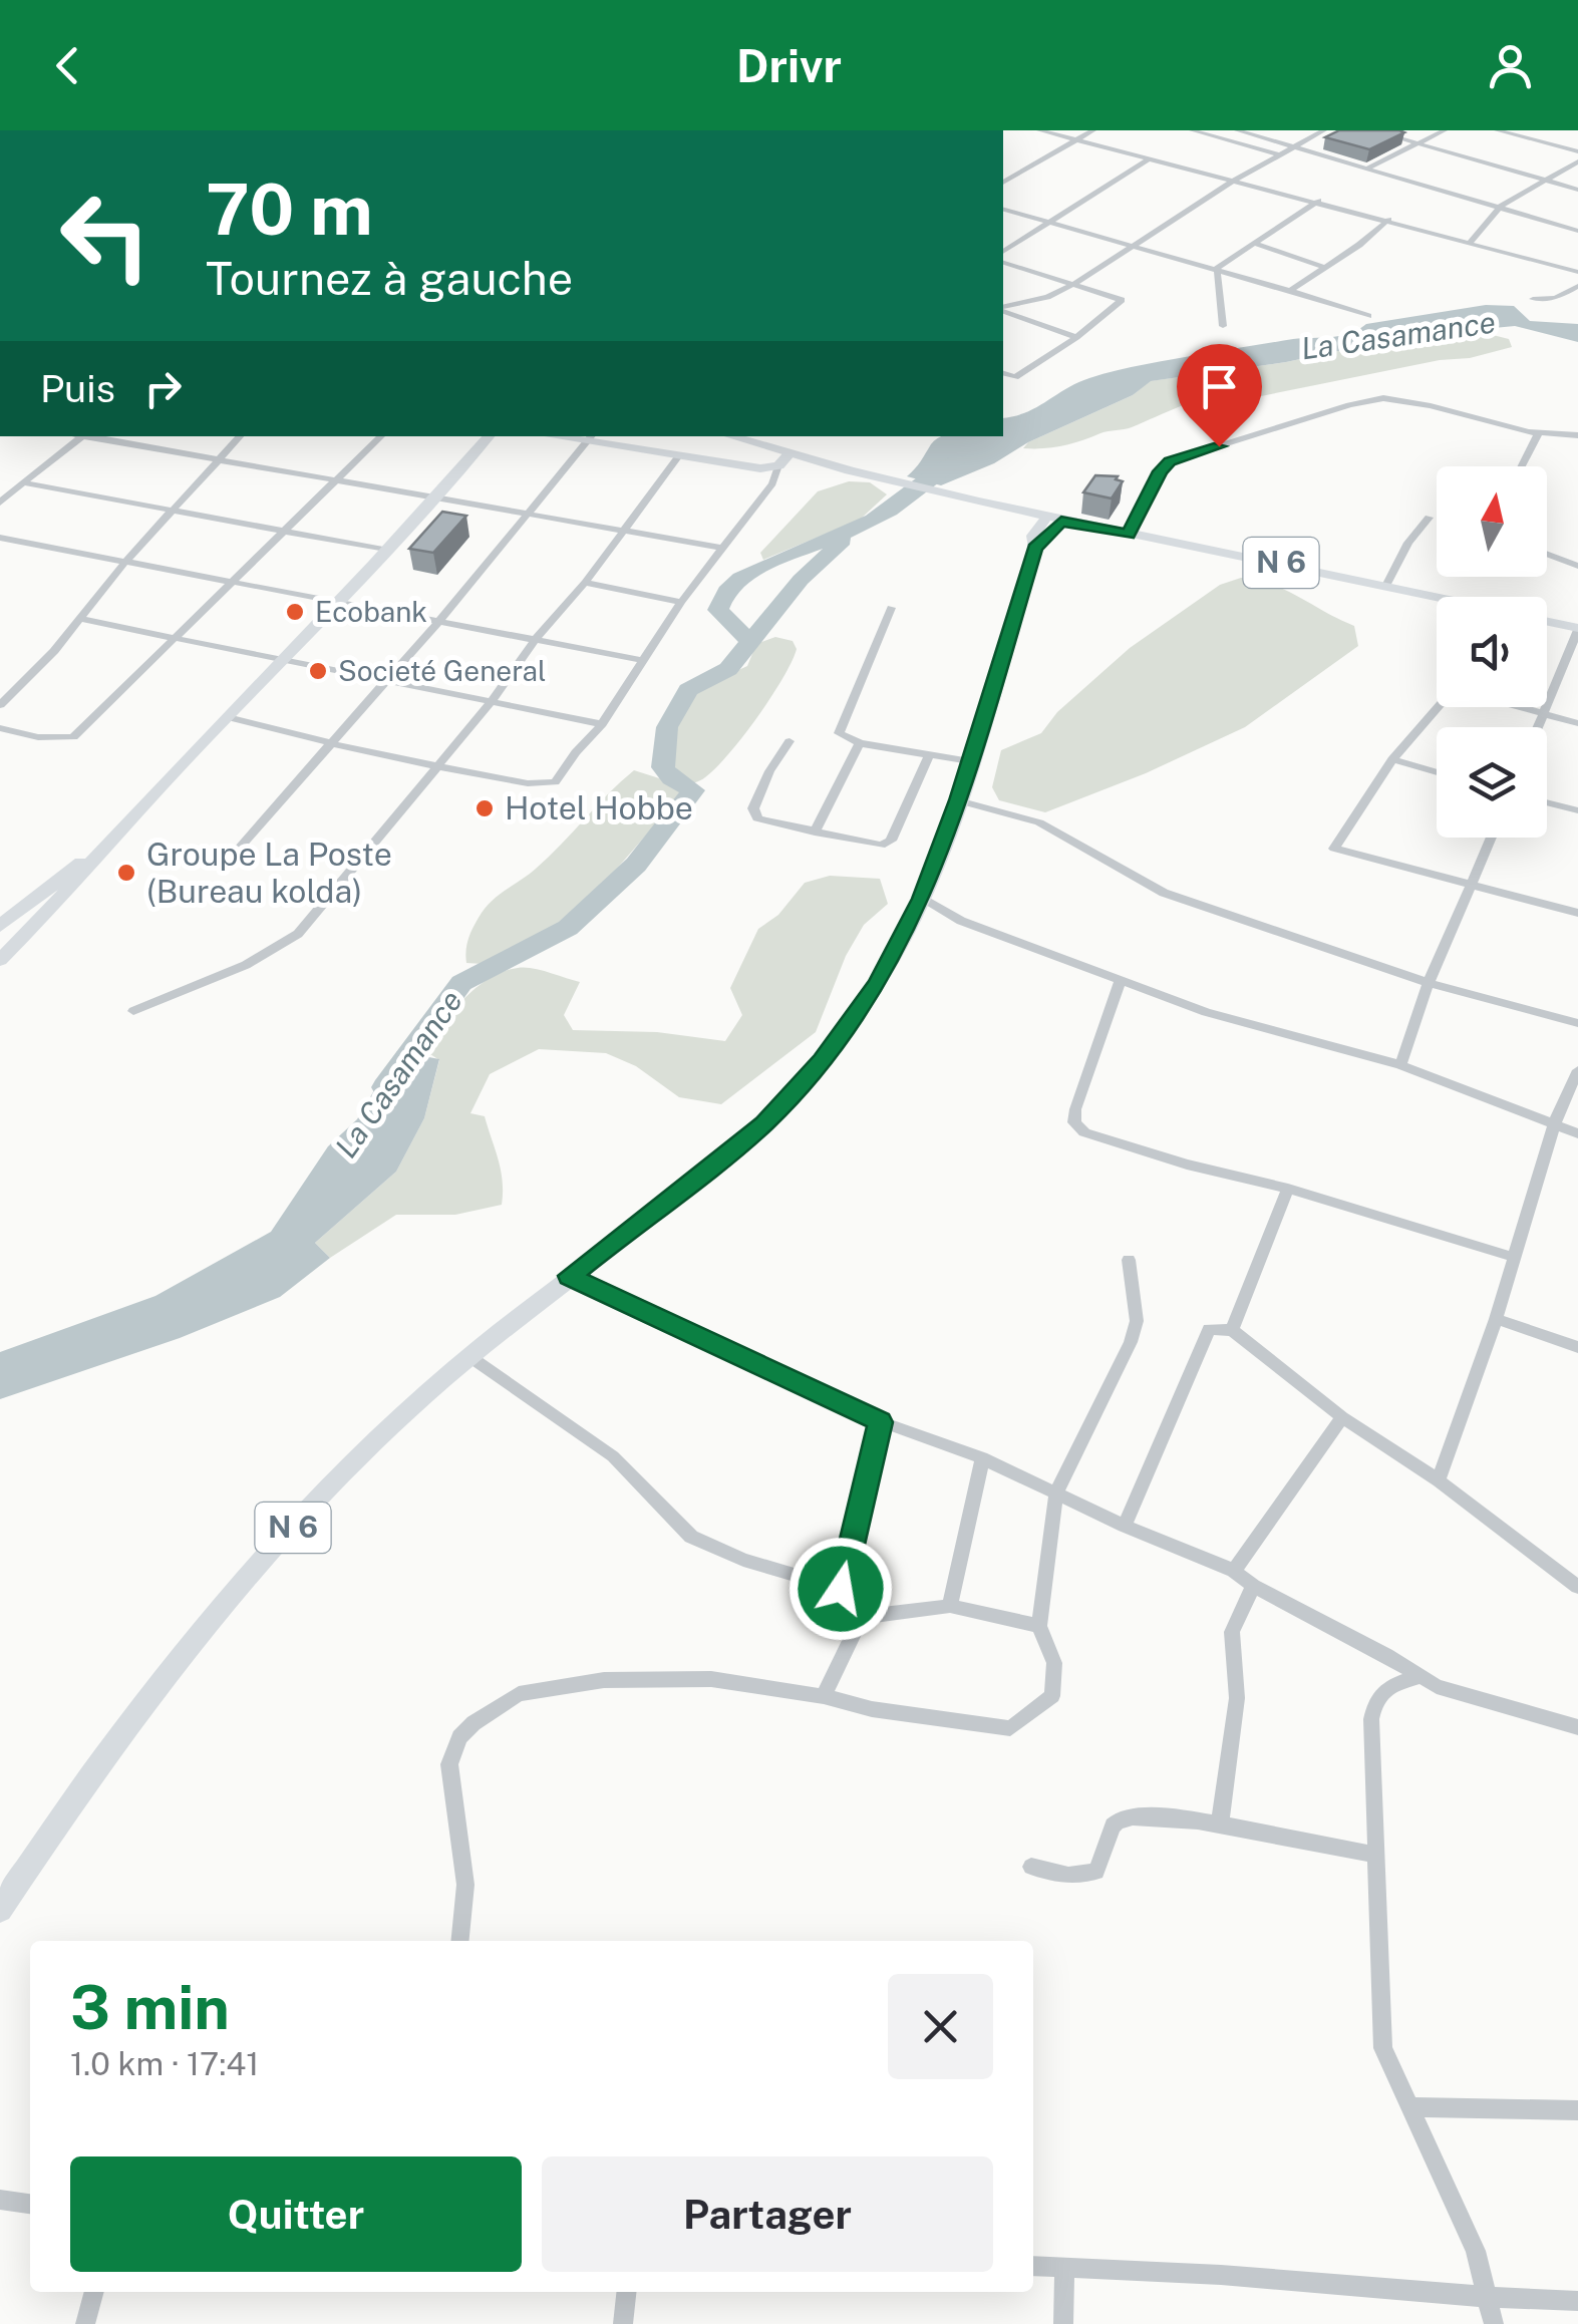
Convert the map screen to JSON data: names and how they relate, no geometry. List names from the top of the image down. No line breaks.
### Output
{"streets":{"main road":["N 6"]},"water":["La Casamance"],"places":["Ecobank","Societé General","Hotel Hobbe","Groupe La Poste (Bureau kolda)"],"north":"top","page":{"header":"Drivr","turn":["70 m","Tournez à gauche"],"then":"Puis","heading":["3 min","1.0 km · 17:41"],"buttons":["Quitter","Partager"]}}
